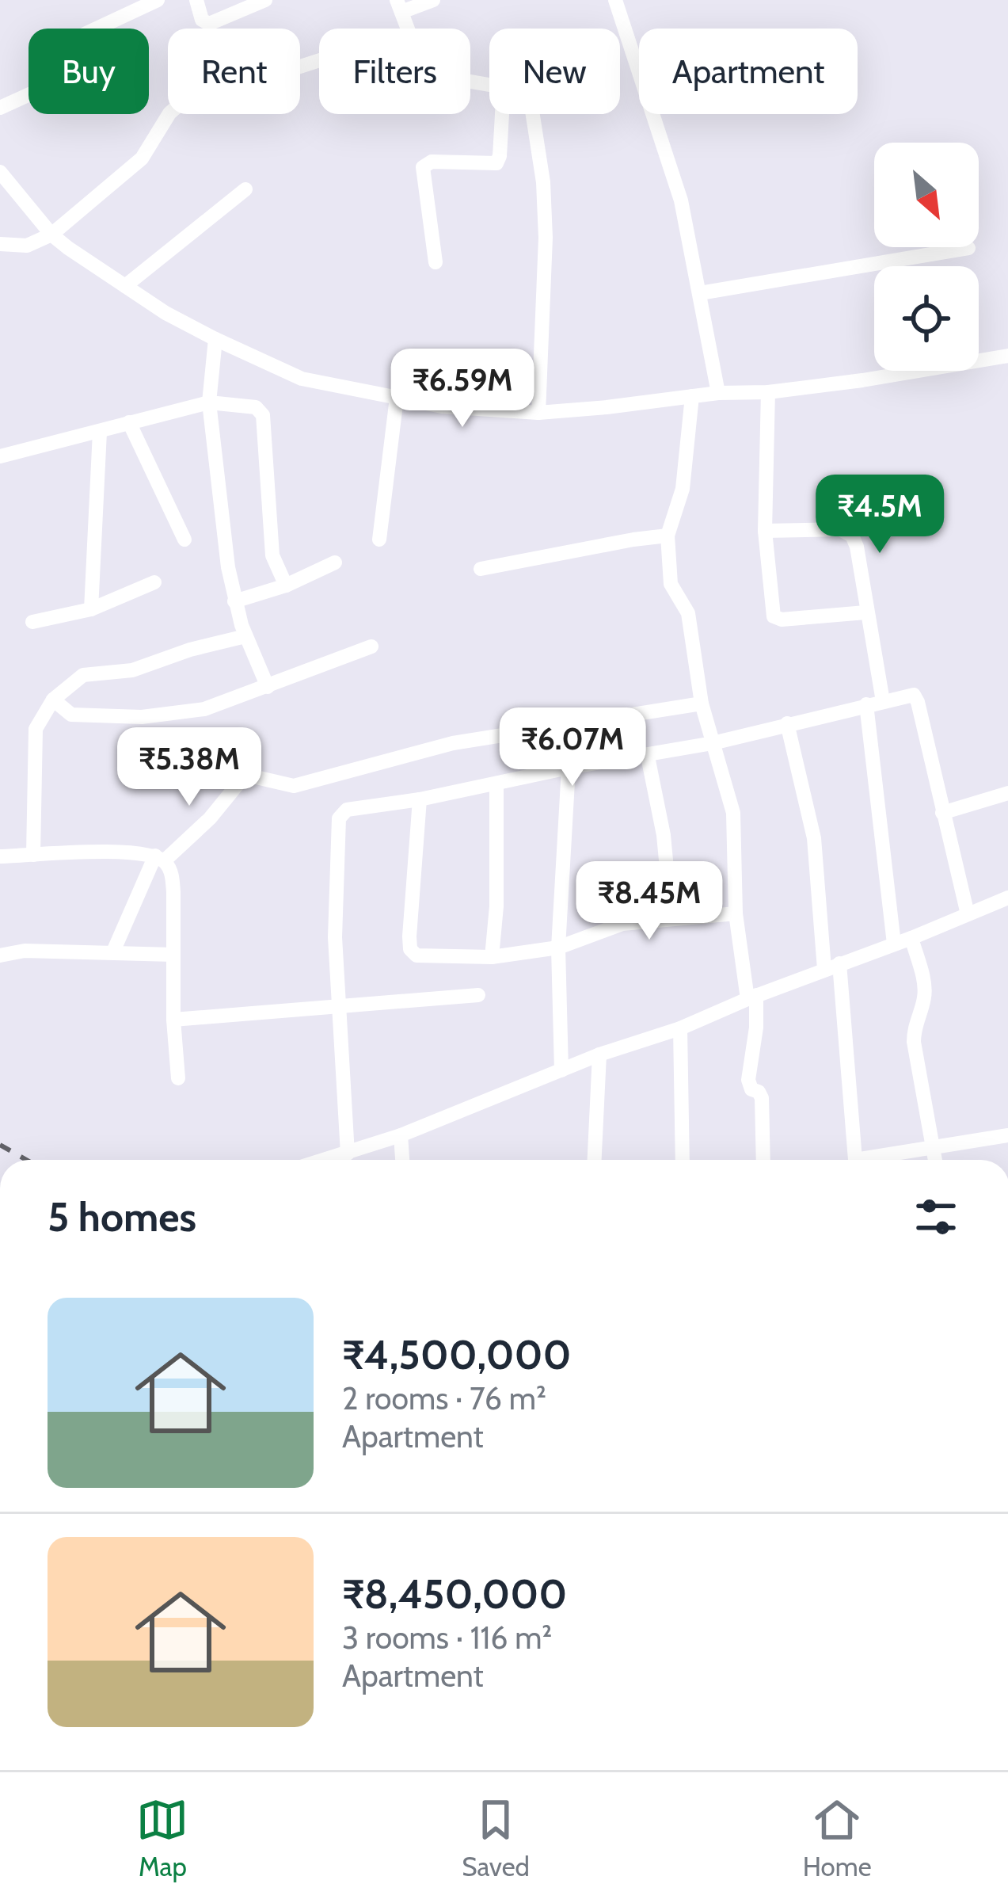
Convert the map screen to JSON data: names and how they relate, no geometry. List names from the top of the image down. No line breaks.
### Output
{"north":"bottom right","page":{"chip":["Buy","Rent","Filters","New","Apartment"],"price":["₹6.59M","₹4.5M","₹6.07M","₹5.38M","₹8.45M"],"heading":"5 homes","list":[{"name":"₹4,500,000","note":"2 rooms · 76 m² · Apartment"},{"name":"₹8,450,000","note":"3 rooms · 116 m² · Apartment"}],"tabs":["Map","Saved","Home"]}}
